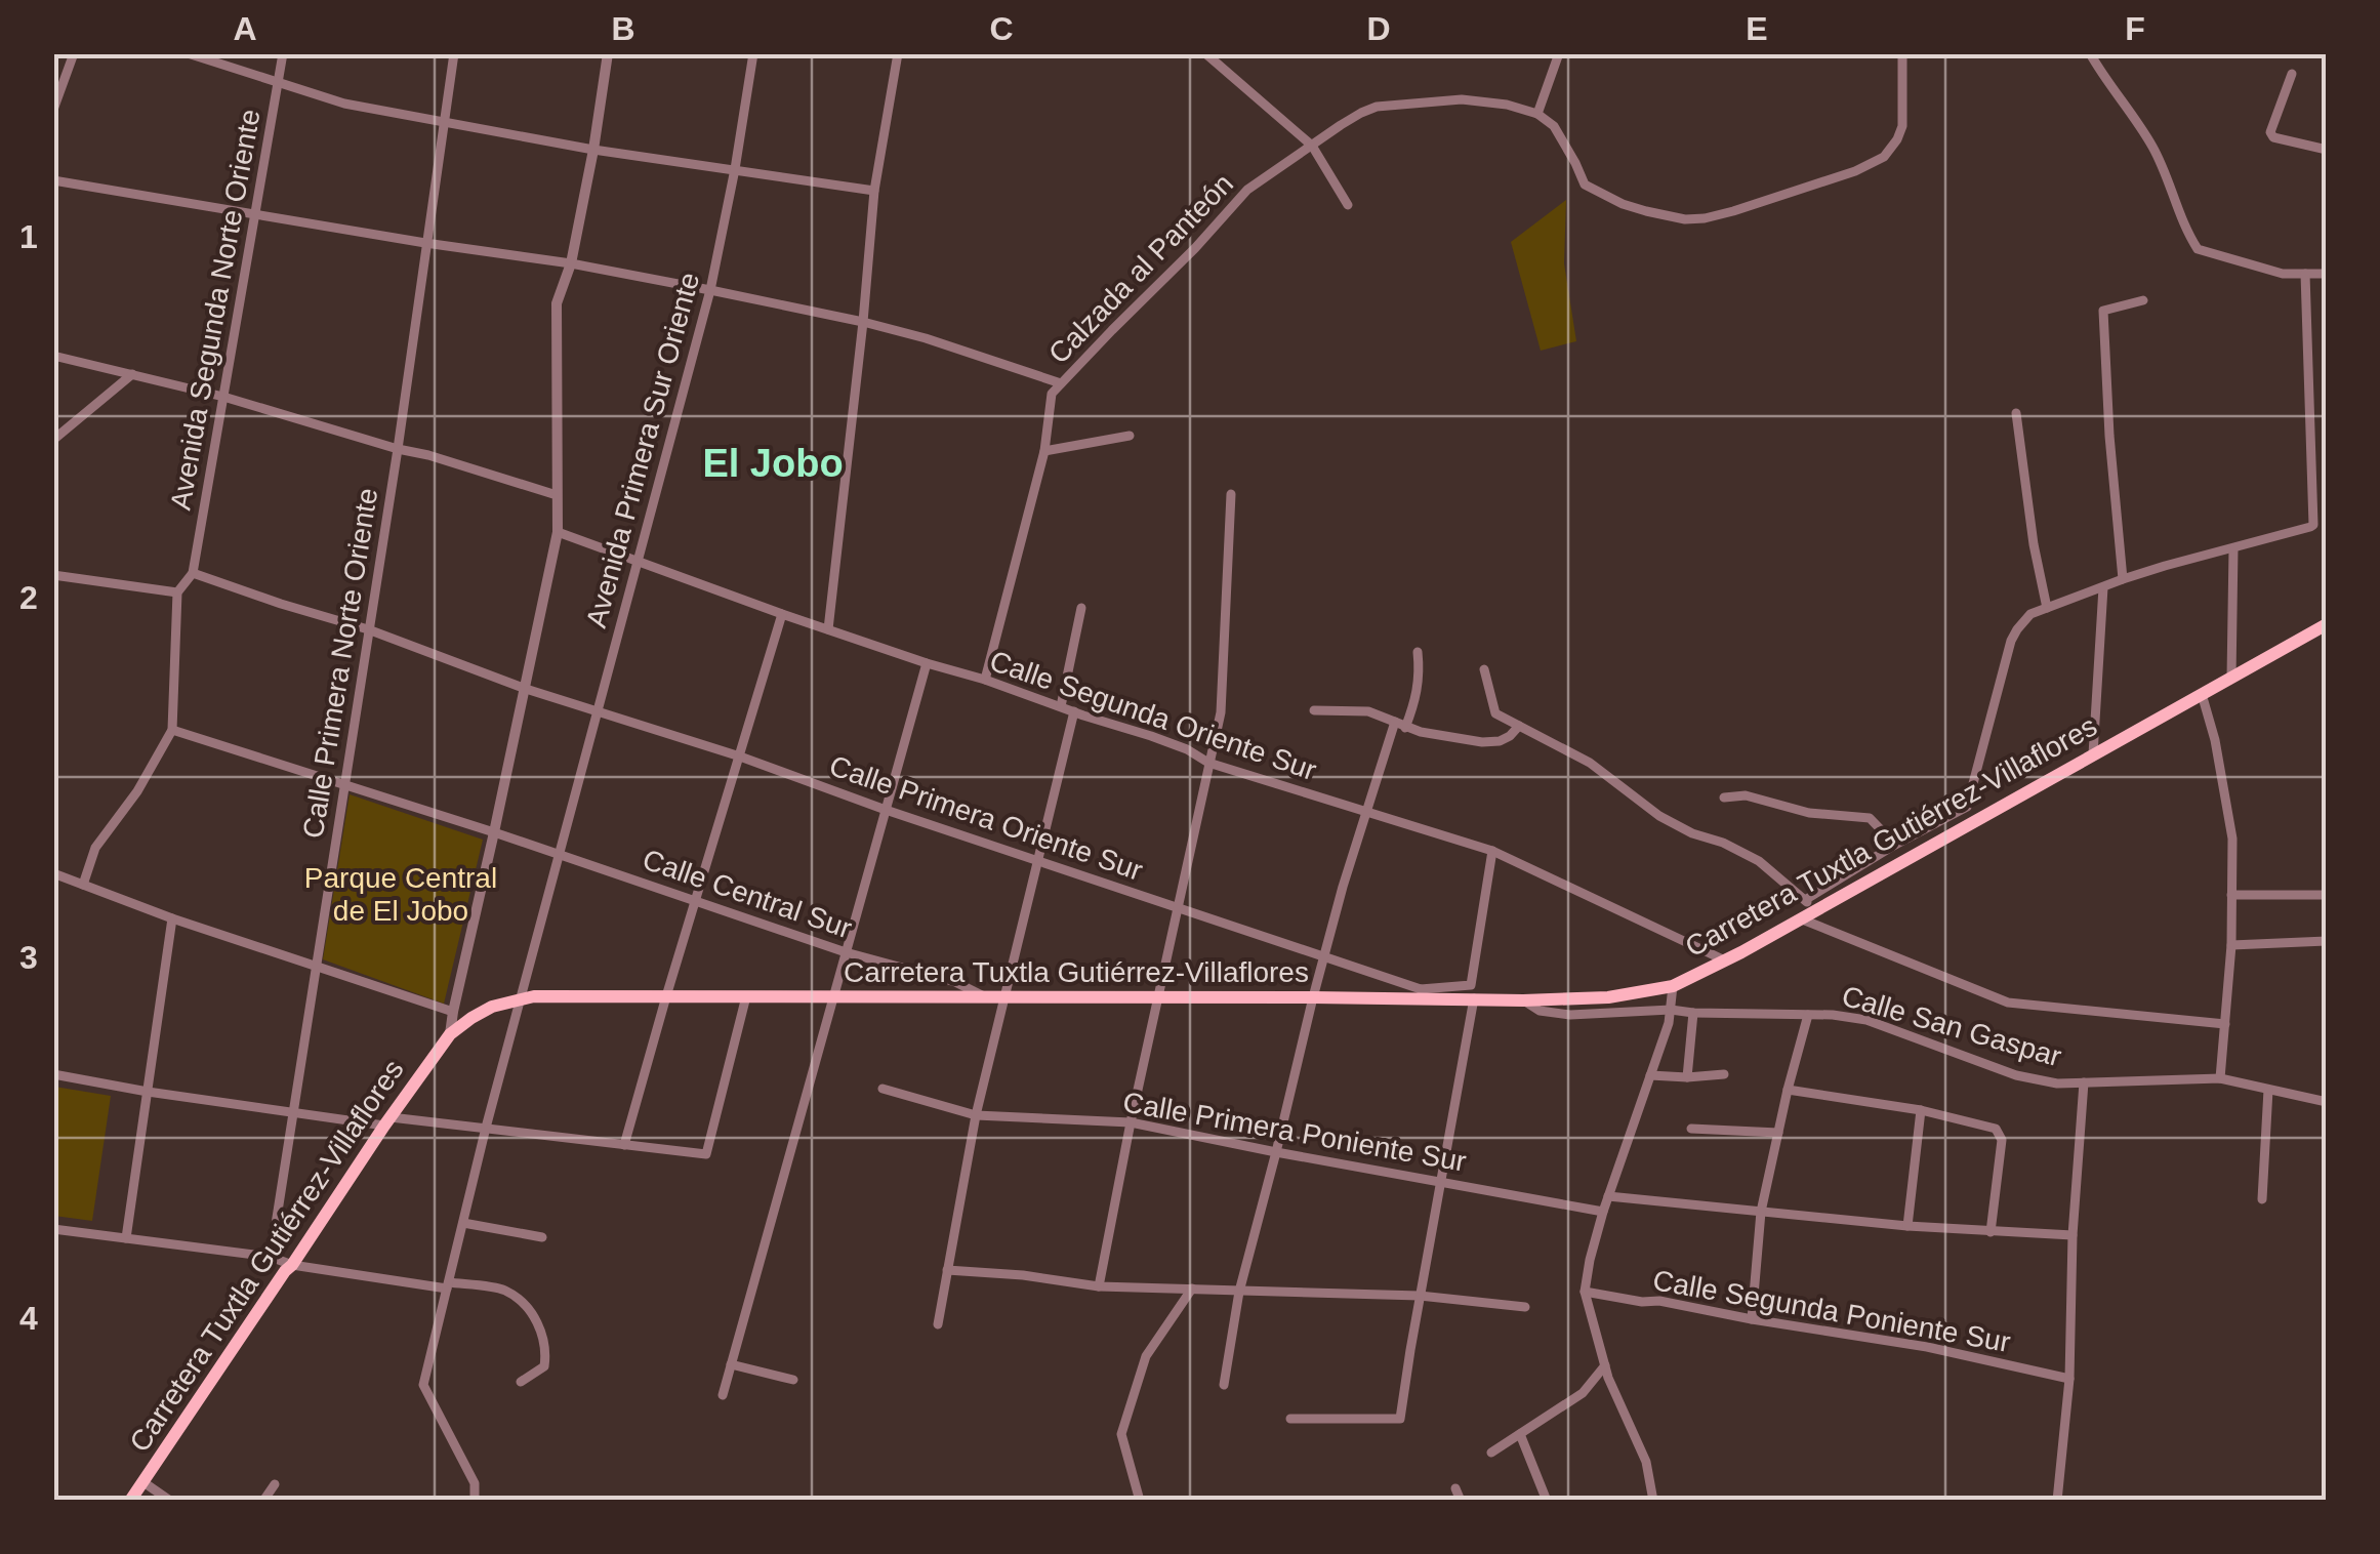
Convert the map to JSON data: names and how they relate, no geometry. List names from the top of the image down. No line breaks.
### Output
{"streets":{"main road":["Carretera Tuxtla Gutiérrez-Villaflores"],"street":["Calzada al Panteón","Avenida Segunda Norte Oriente","Avenida Primera Sur Oriente","Calle Primera Norte Oriente","Calle Segunda Oriente Sur","Calle Primera Oriente Sur","Calle Central Sur","Calle San Gaspar","Calle Primera Poniente Sur","Calle Segunda Poniente Sur"]},"crossings":[["Calzada al Panteón","Calle Segunda Oriente Sur"],["Avenida Segunda Norte Oriente","Calle Primera Oriente Sur"],["Avenida Primera Sur Oriente","Calle Segunda Oriente Sur"],["Avenida Primera Sur Oriente","Calle Primera Oriente Sur"],["Avenida Primera Sur Oriente","Carretera Tuxtla Gutiérrez-Villaflores"],["Avenida Primera Sur Oriente","Calle Central Sur"],["Calle Primera Norte Oriente","Calle Primera Oriente Sur"],["Calle Primera Norte Oriente","Calle Central Sur"],["Calle Segunda Oriente Sur","Carretera Tuxtla Gutiérrez-Villaflores"],["Calle Primera Oriente Sur","Carretera Tuxtla Gutiérrez-Villaflores"],["Carretera Tuxtla Gutiérrez-Villaflores","Calle Central Sur"],["Carretera Tuxtla Gutiérrez-Villaflores","Calle San Gaspar"]],"districts":["El Jobo"],"parks":["Parque Central de El Jobo"],"grid":{"columns":["A","B","C","D","E","F"],"rows":["1","2","3","4"]}}
